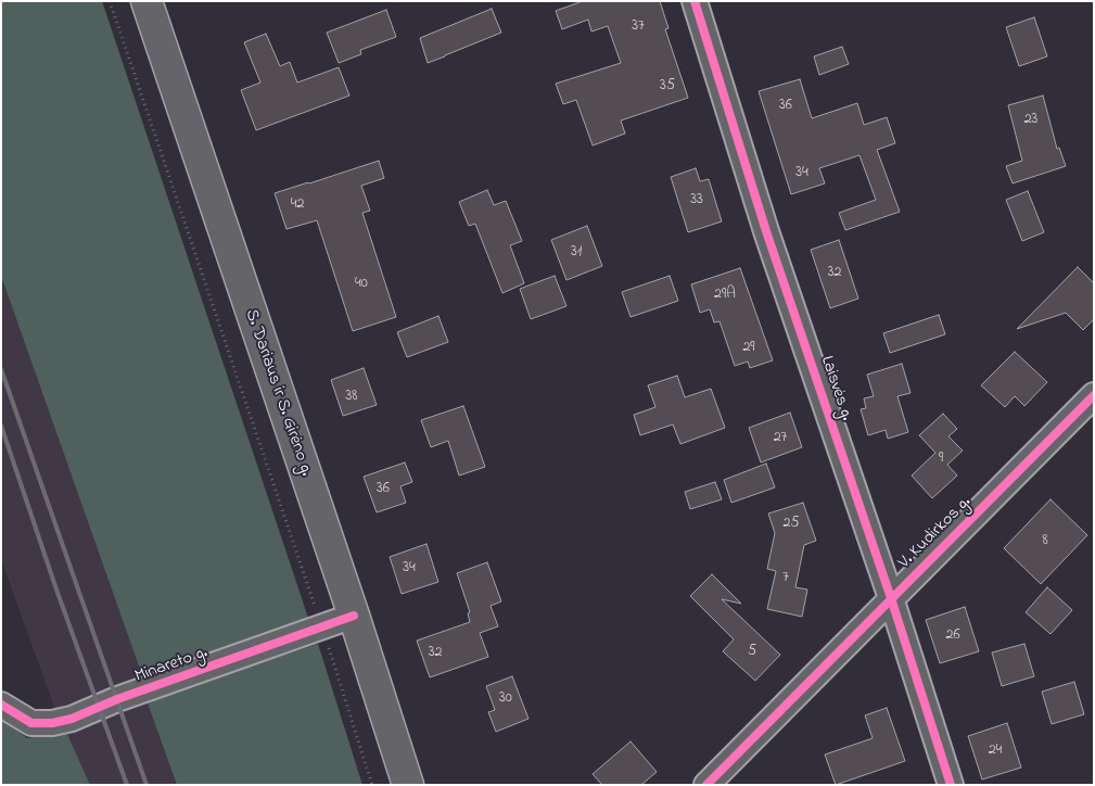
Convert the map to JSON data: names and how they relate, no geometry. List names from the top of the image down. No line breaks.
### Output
{"streets":{"main road":["S. Dariaus ir S. Girėno g."],"street":["Laisvės g.","V. Kudirkos g.","Minareto g."]},"crossings":[["Laisvės g.","V. Kudirkos g."],["S. Dariaus ir S. Girėno g.","Minareto g."]],"house_numbers":["37","35","36","23","34","33","42","31","32","40","29A","29","38","27","9","36","25","8","34","7","26","5","32","30","24"]}
